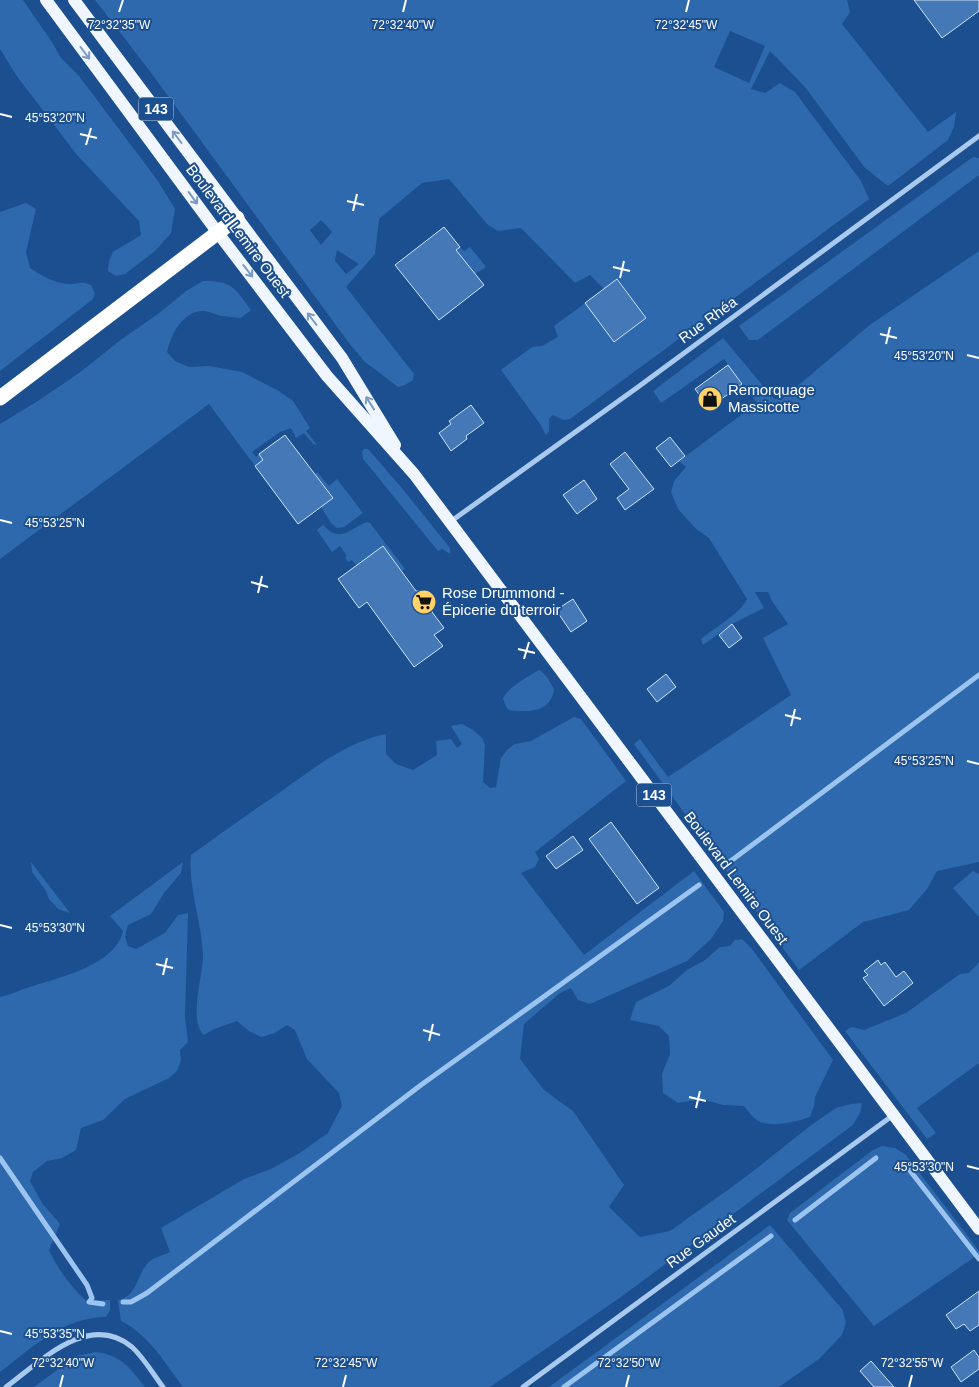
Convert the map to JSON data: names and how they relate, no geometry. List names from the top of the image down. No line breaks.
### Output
{"streets":{"main road":["143","Boulevard Lemire Ouest"],"street":["Rue Rhéa","Rue Gaudet"]},"crossings":[["Boulevard Lemire Ouest","Rue Rhéa"],["Boulevard Lemire Ouest","Rue Gaudet"]],"places":{"shop":["Remorquage Massicotte"],"supermarket":["Rose Drummond - Épicerie du terroir"]},"coordinates":["72°32'35\"W","72°32'40\"W","72°32'45\"W","45°53'20\"N","45°53'25\"N","45°53'30\"N","45°53'35\"N","72°32'50\"W","72°32'55\"W"]}
